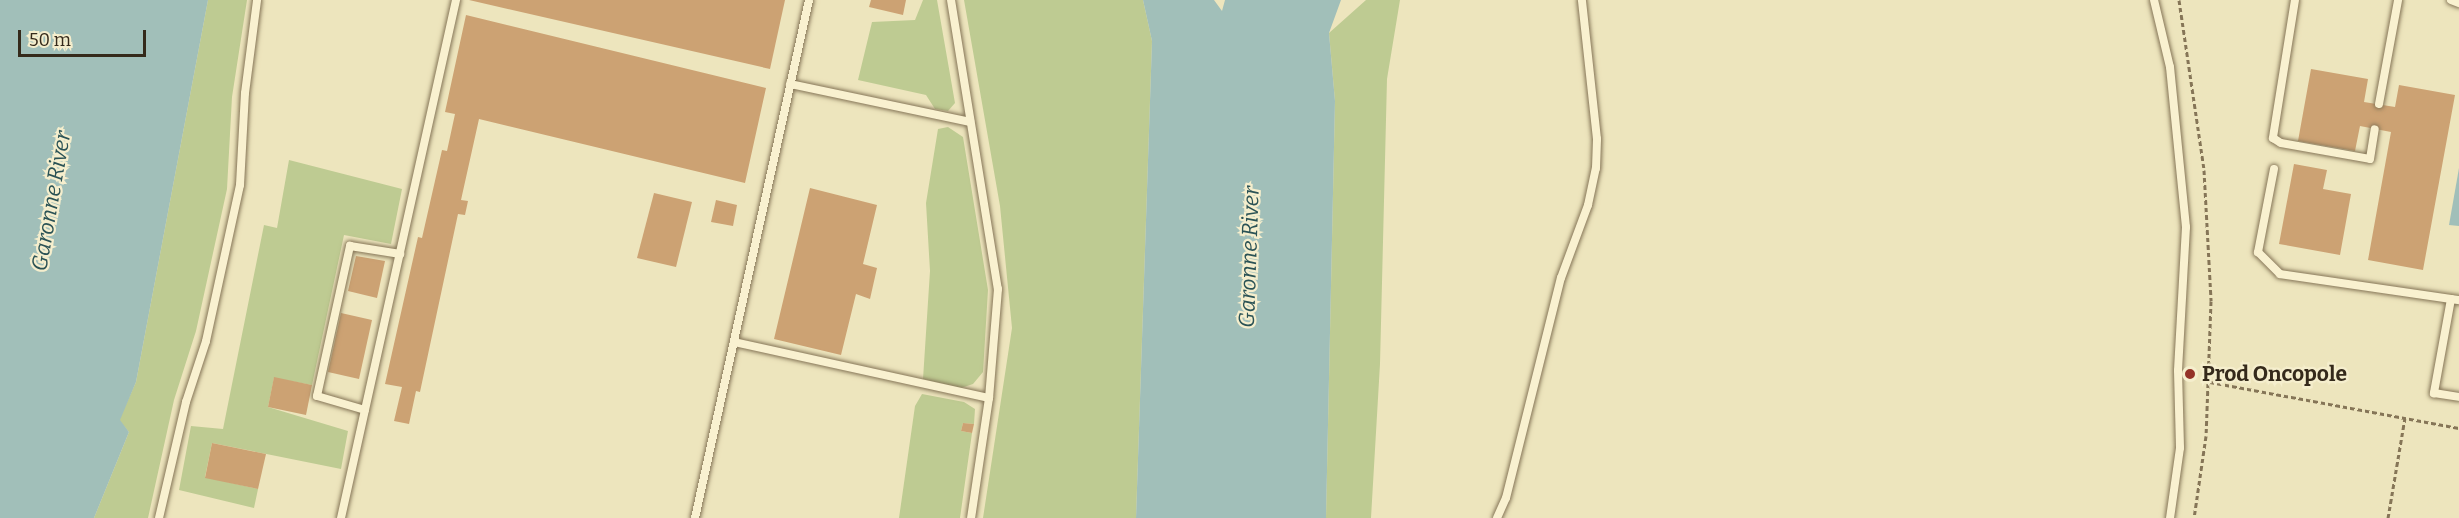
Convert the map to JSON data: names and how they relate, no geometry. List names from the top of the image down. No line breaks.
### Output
{"water":["Garonne River"],"places":["Prod Oncopole"],"scale_bar":"50 m"}
